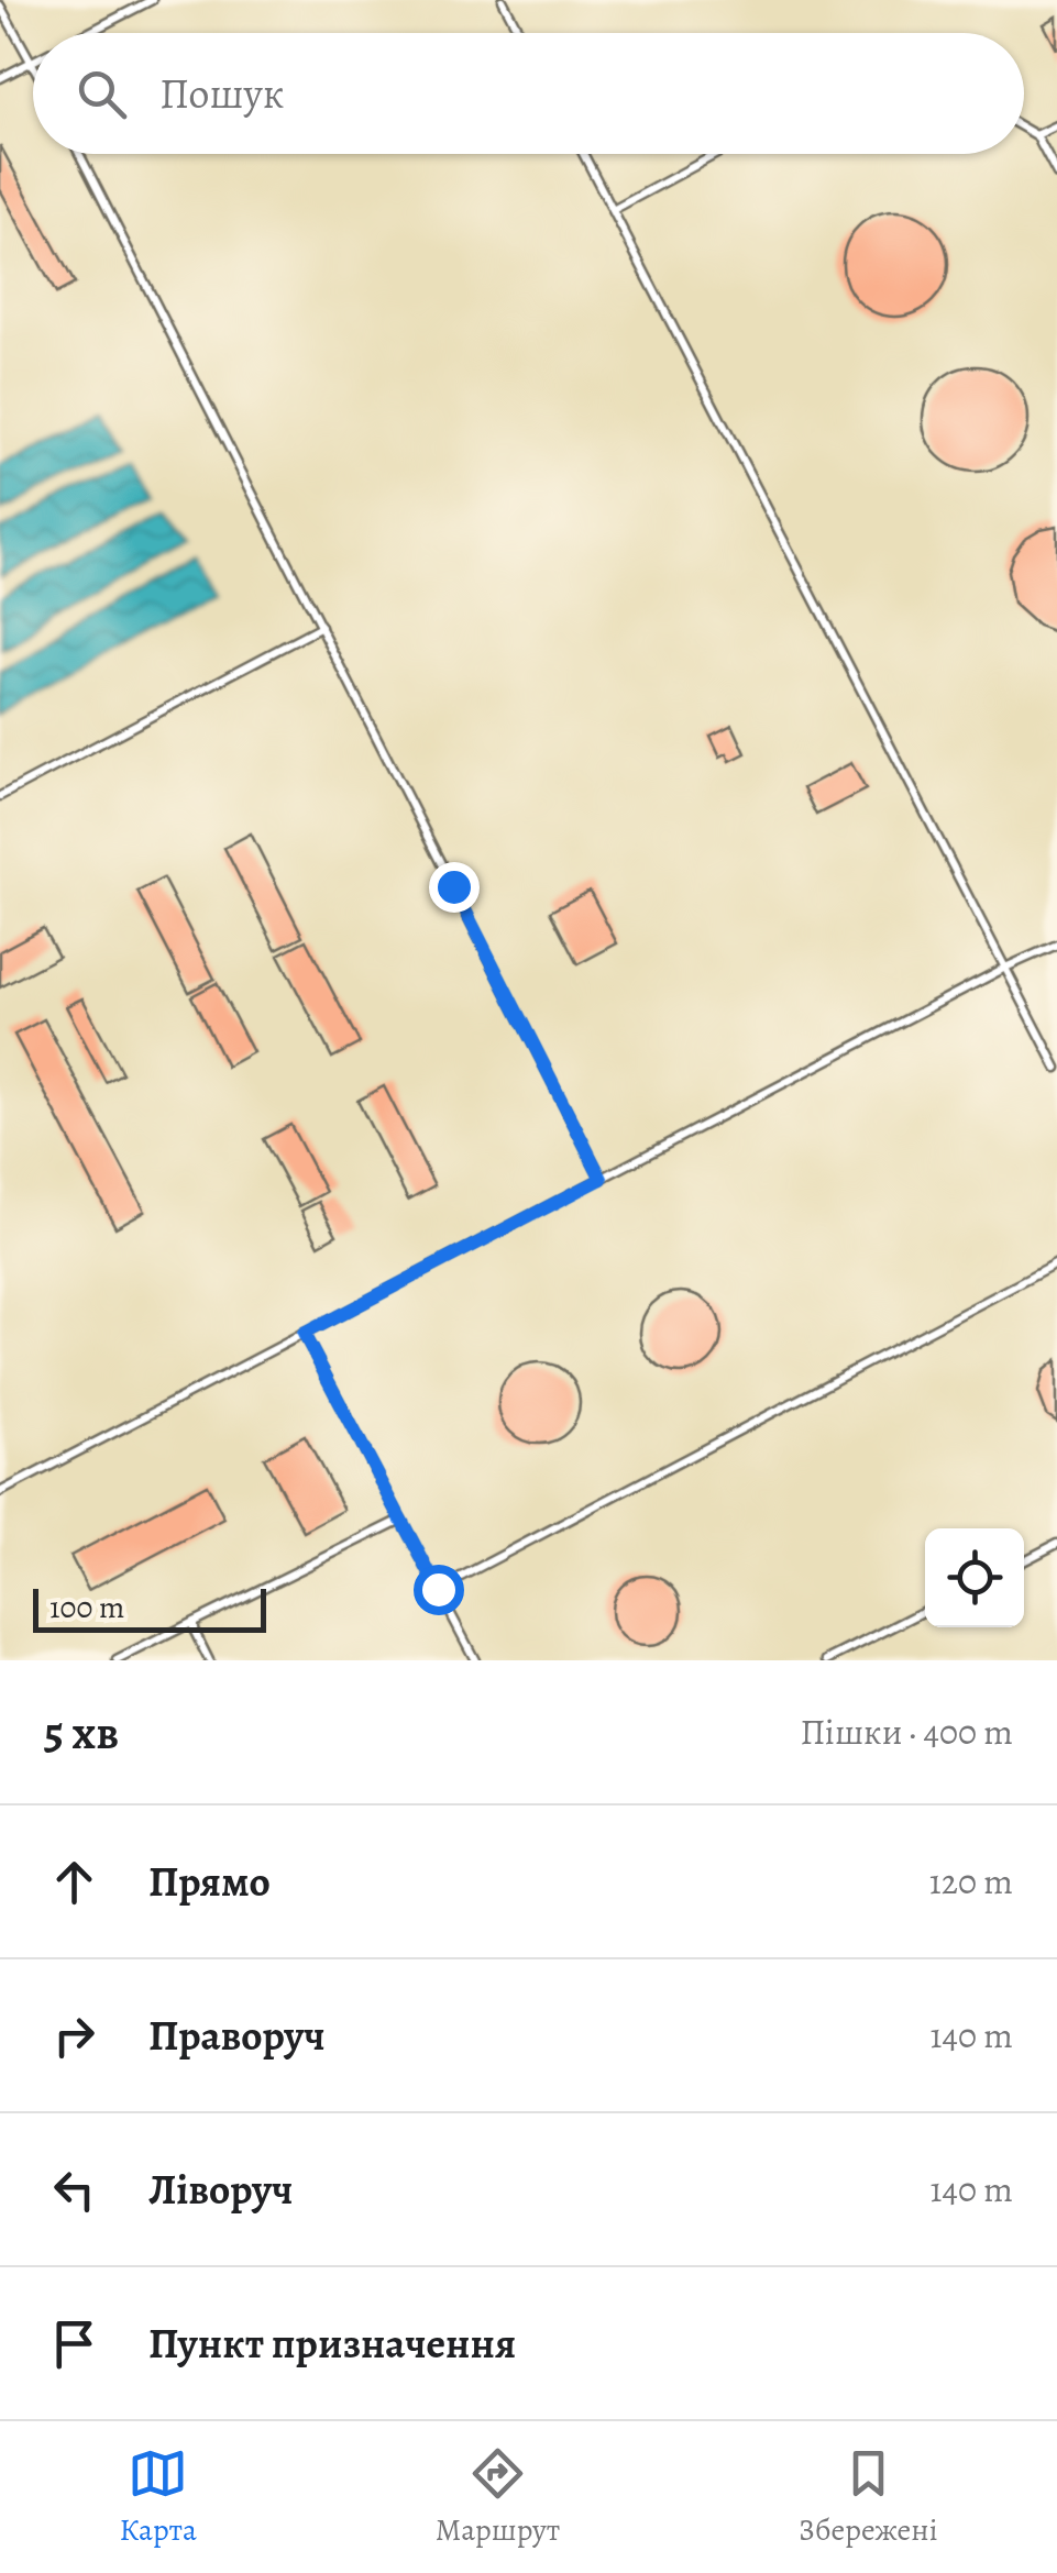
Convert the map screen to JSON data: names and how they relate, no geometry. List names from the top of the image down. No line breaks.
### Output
{"scale_bar":"100 m","page":{"search":"Пошук","scale":"100 m","heading":["5 хв","Пішки · 400 m"],"list":[["Прямо","120 m"],["Праворуч","140 m"],["Ліворуч","140 m"],"Пункт призначення"],"nav":["Карта","Маршрут","Збережені"]}}
